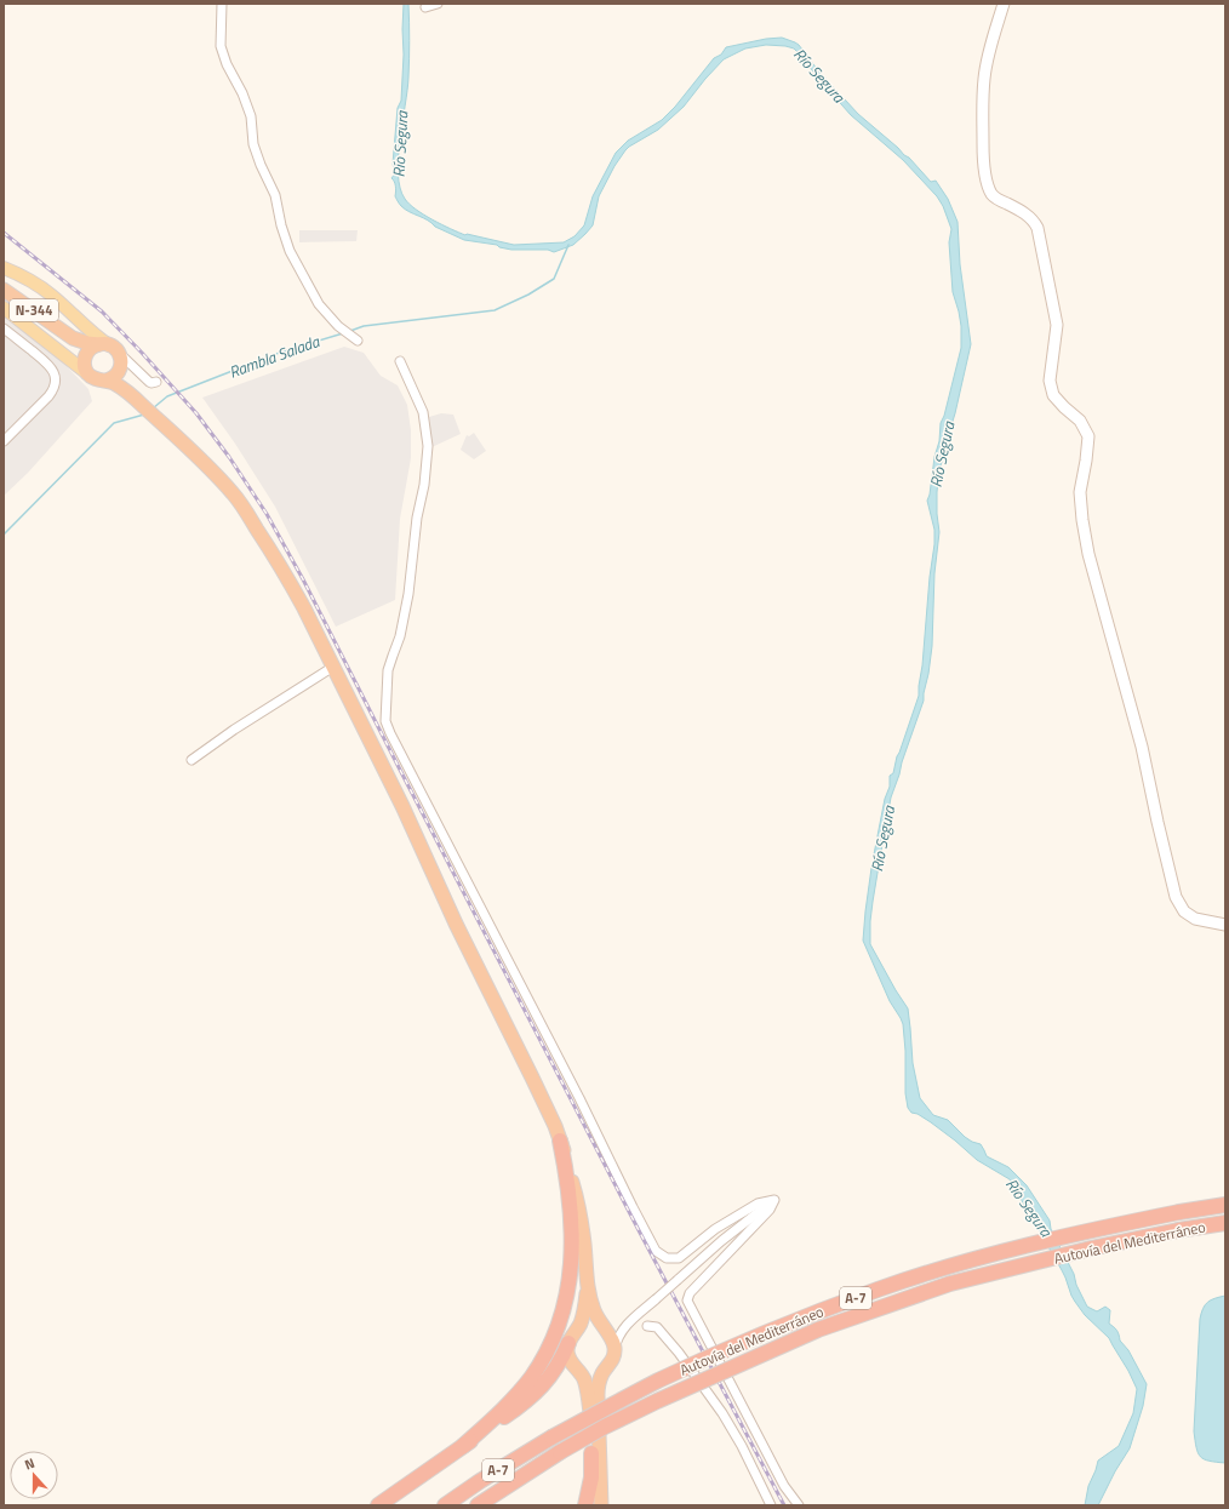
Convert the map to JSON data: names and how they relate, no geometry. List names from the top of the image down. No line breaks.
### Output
{"streets":{"highway":["N-344","Autovía del Mediterráneo","A-7"]},"water":["Río Segura","Rambla Salada"],"north":"top"}
